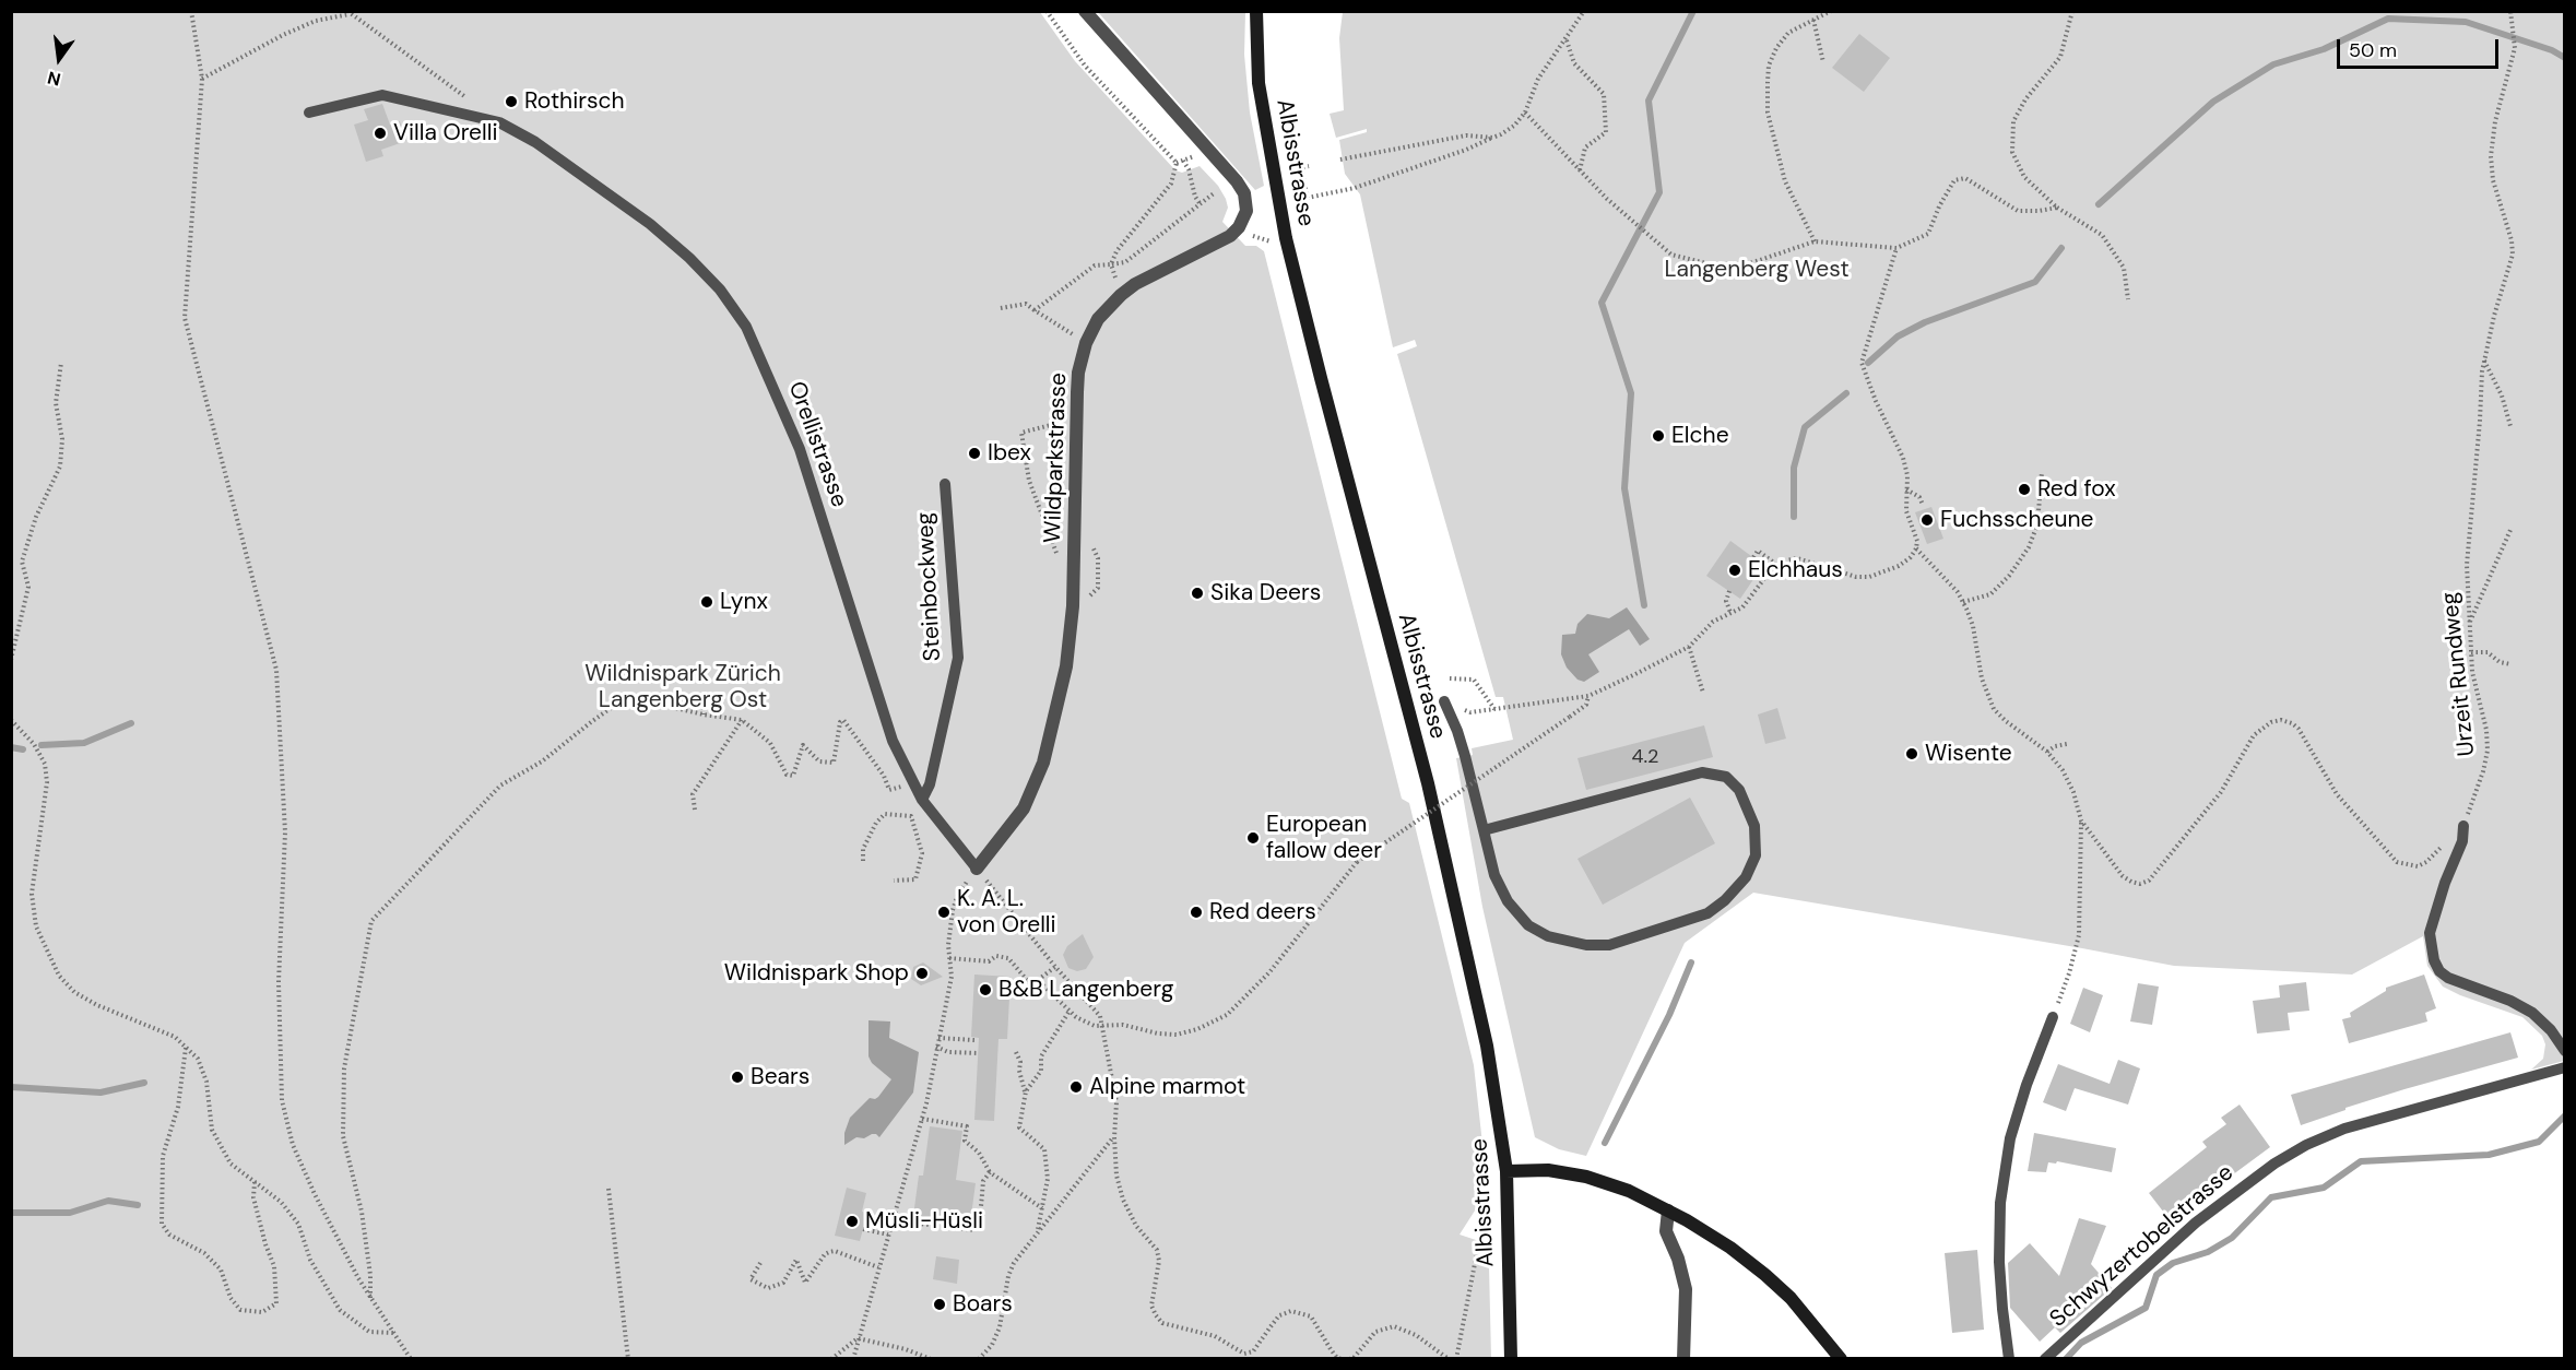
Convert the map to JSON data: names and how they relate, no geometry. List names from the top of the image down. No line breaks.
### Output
{"streets":{"main road":["Albisstrasse"],"street":["Wildparkstrasse"],"lane":["Orellistrasse","Steinbockweg","Schwyzertobelstrasse"],"path":["Urzeit Rundweg"]},"crossings":[["Orellistrasse","Wildparkstrasse"],["Orellistrasse","Steinbockweg"]],"parks":["Langenberg West","Wildnispark Zürich Langenberg Ost"],"places":["Rothirsch","Villa Orelli","Elche","Ibex","Red fox","Fuchsscheune","Elchhaus","Sika Deers","Lynx","Wisente","European fallow deer","K. A. L. von Orelli","Red deers","Wildnispark Shop","B&B Langenberg","Bears","Alpine marmot","Müsli-Hüsli","Boars"],"house_numbers":["4.2"],"scale_bar":"50 m","north":"bottom"}
